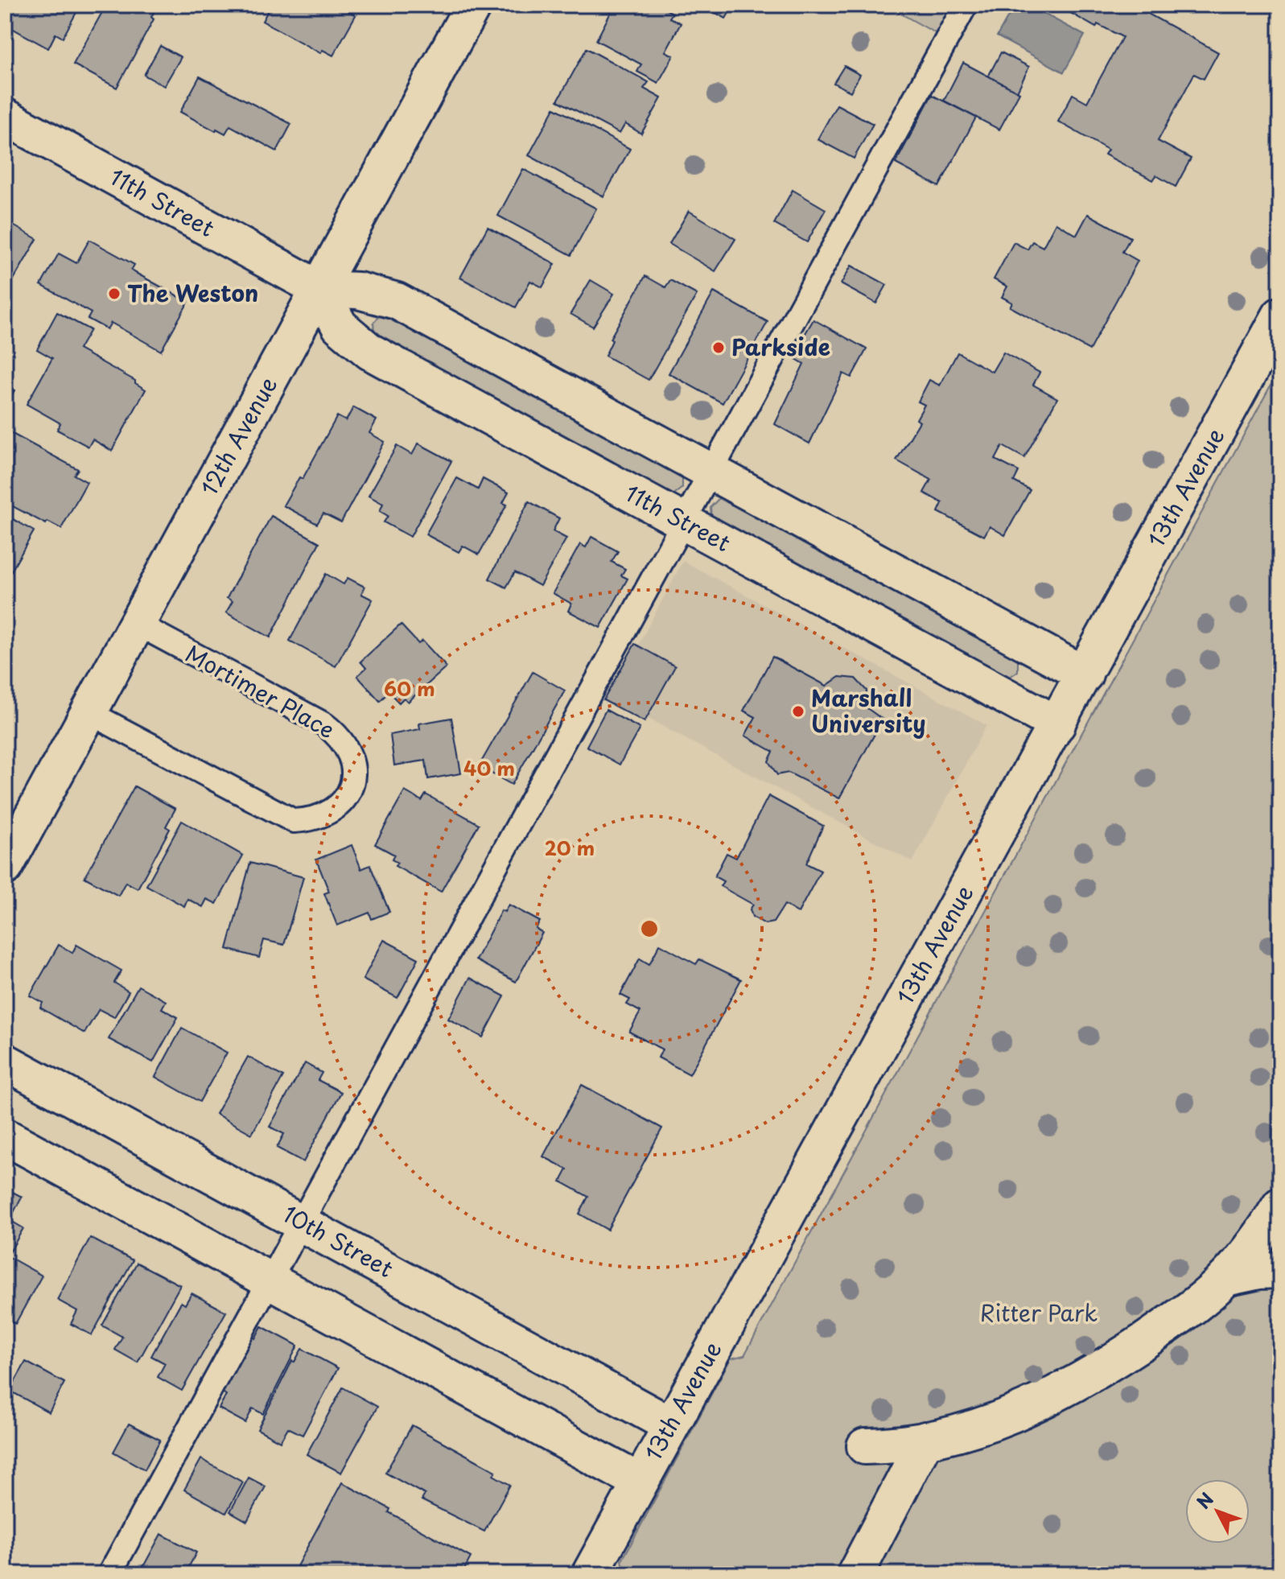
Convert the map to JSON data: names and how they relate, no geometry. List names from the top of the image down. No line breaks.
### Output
{"streets":{"street":["11th Street","12th Avenue","13th Avenue","10th Street"],"lane":["Mortimer Place"]},"crossings":[["11th Street","12th Avenue"],["11th Street","13th Avenue"],["12th Avenue","Mortimer Place"],["13th Avenue","10th Street"]],"parks":["Ritter Park"],"places":["The Weston","Parkside","Marshall University"],"north":"top left","rings":["60 m","40 m","20 m"]}
